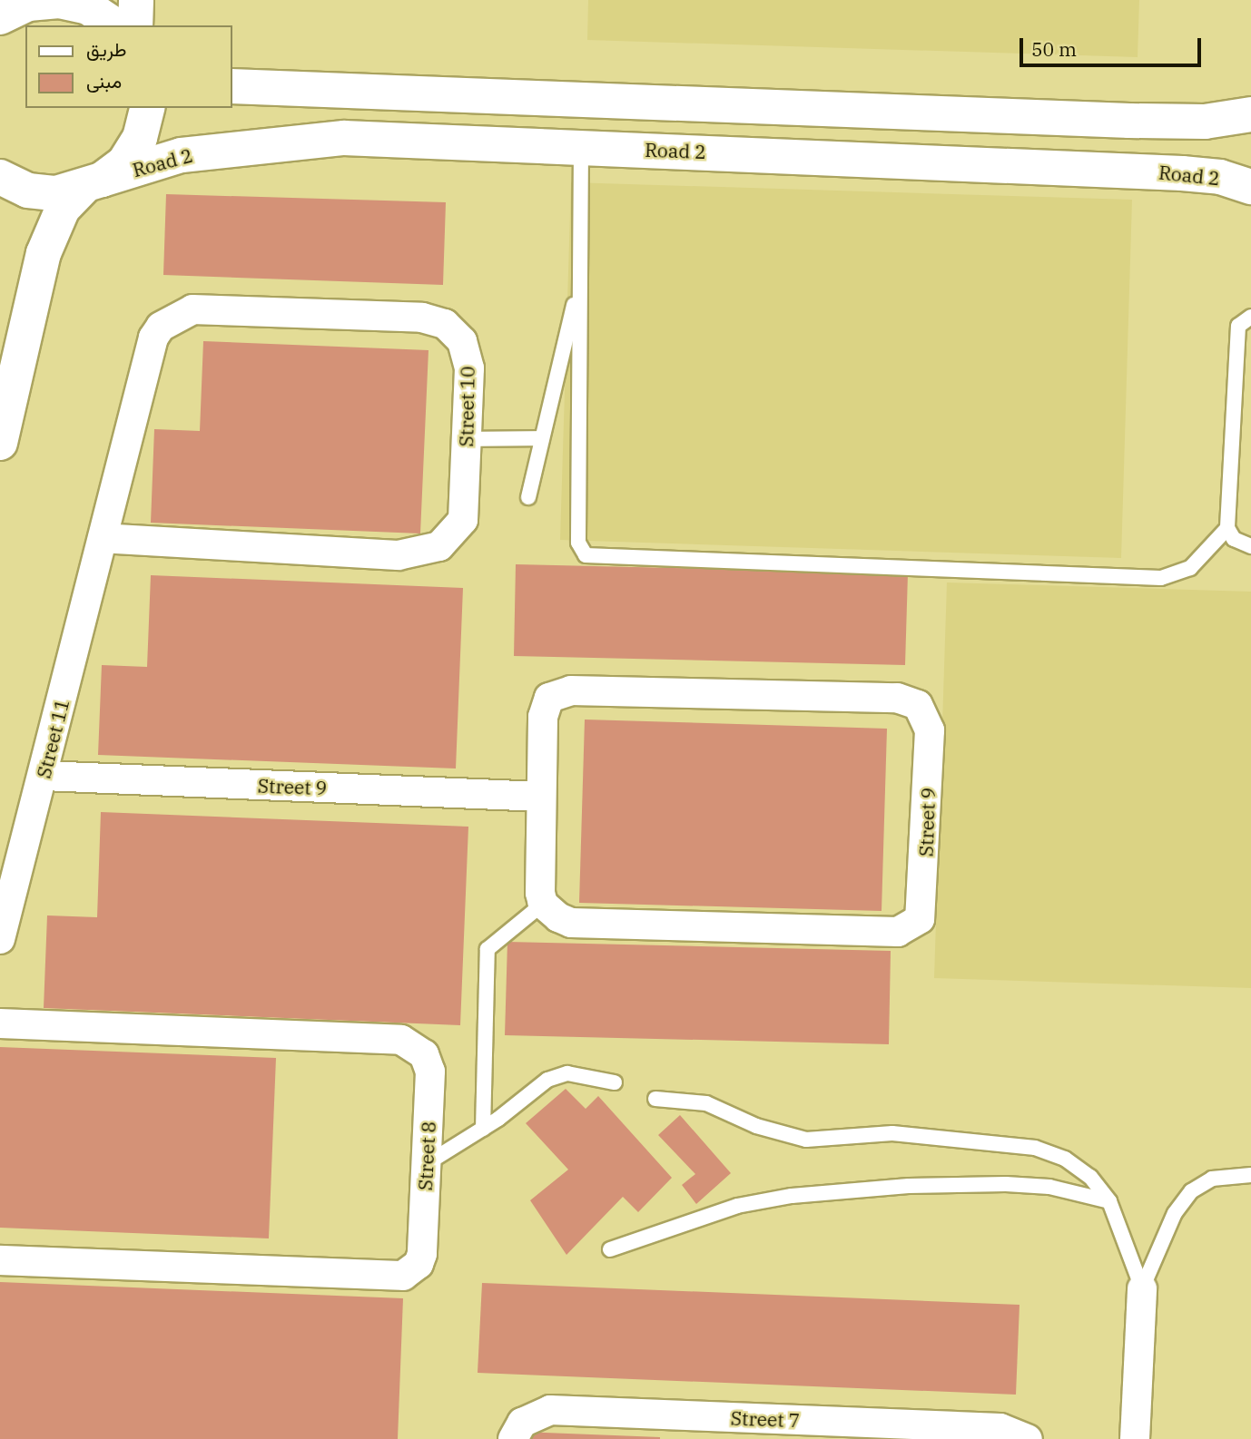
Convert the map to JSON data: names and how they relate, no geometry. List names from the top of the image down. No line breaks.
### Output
{"streets":{"street":["Road 2","Street 10","Street 11","Street 9","Street 8","Street 7"]},"crossings":[["Street 10","Street 11"],["Street 11","Street 9"]],"legend":["طريق","مبنى"],"scale_bar":"50 m"}
